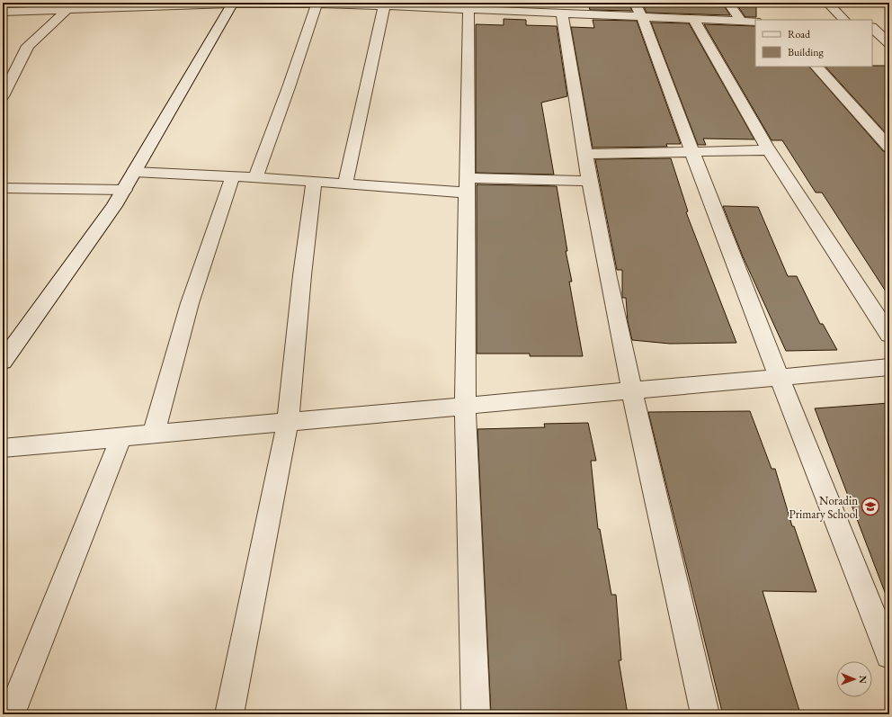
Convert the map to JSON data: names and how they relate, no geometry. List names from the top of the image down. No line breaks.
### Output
{"places":{"school or university":["Noradin Primary School"]},"legend":["Road","Building"],"north":"right"}
